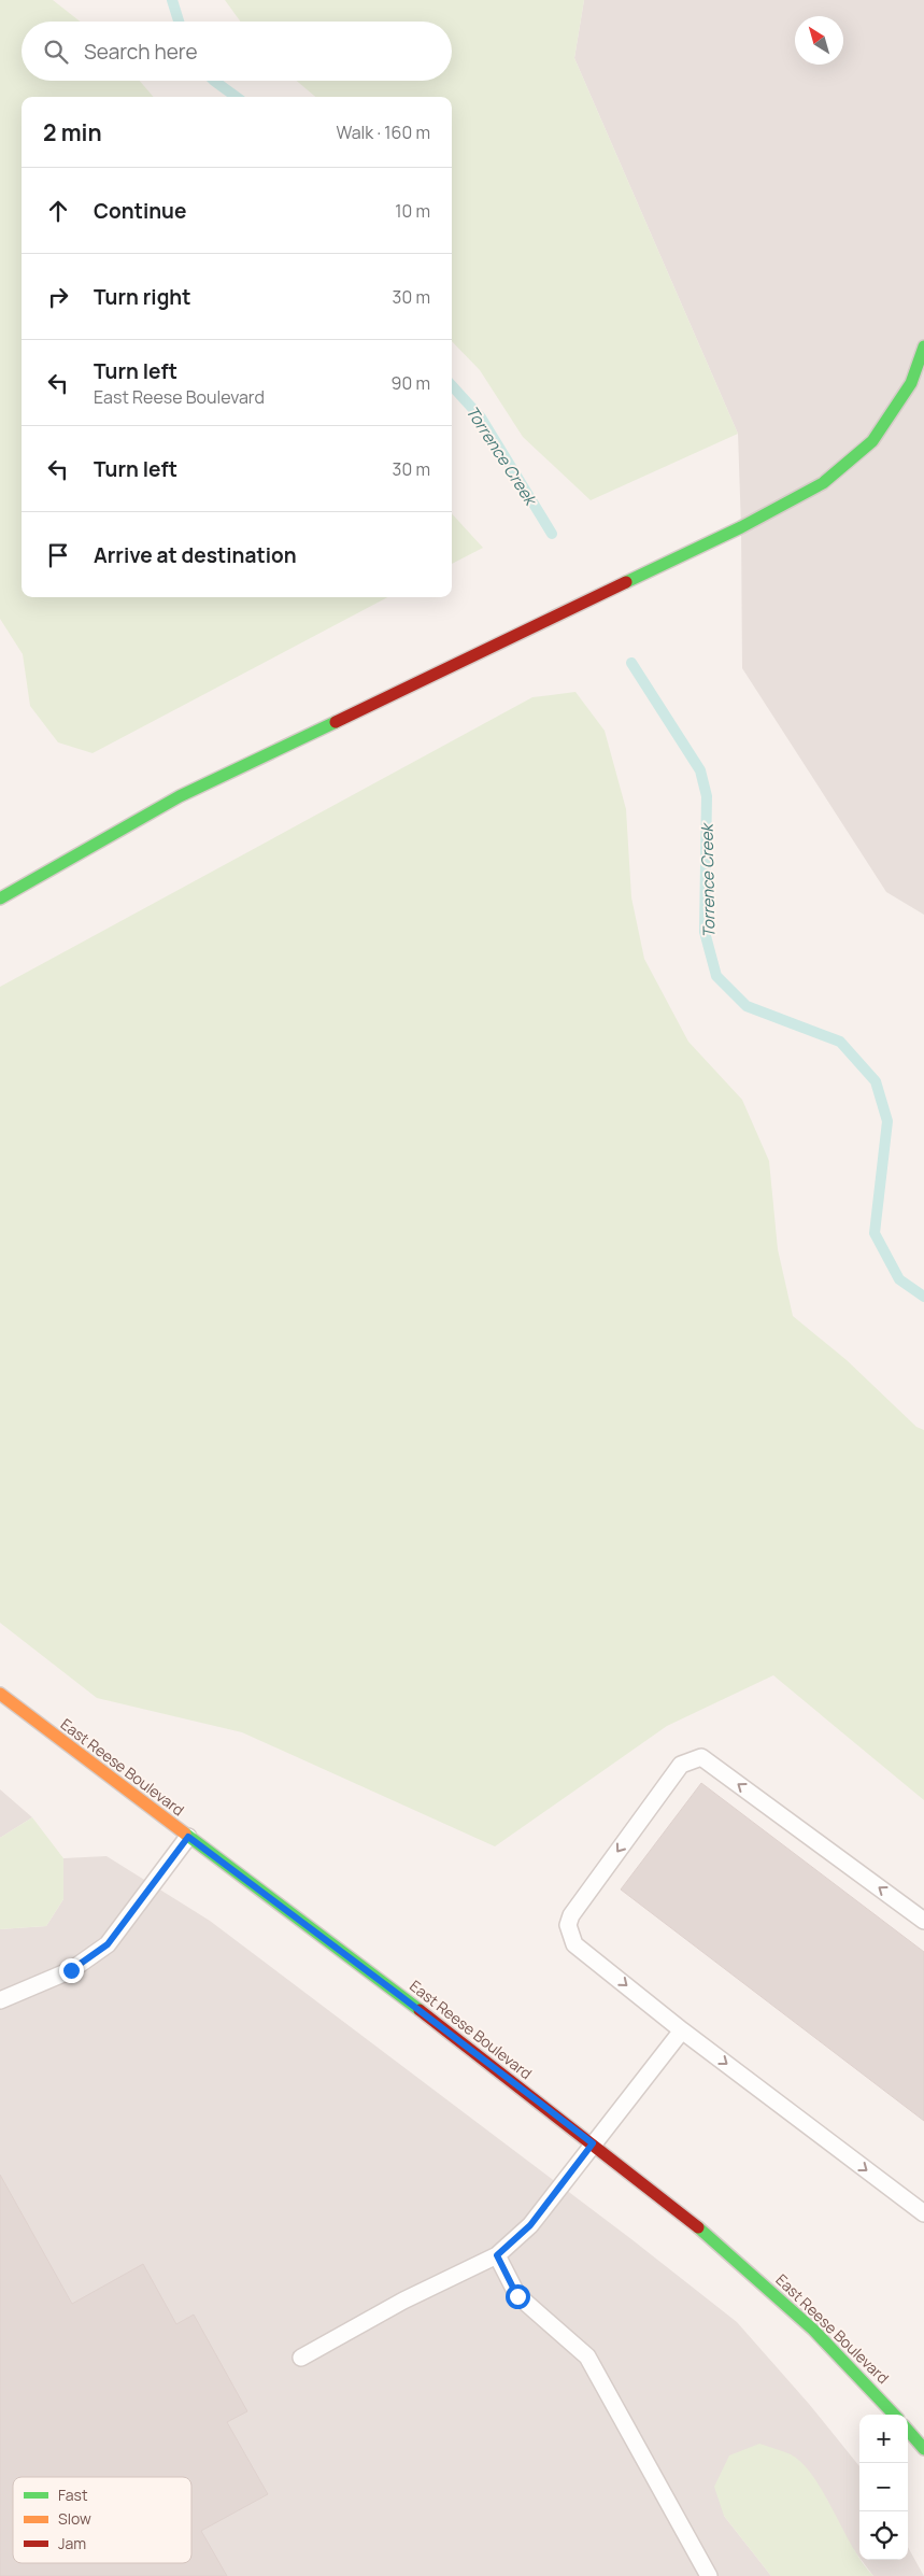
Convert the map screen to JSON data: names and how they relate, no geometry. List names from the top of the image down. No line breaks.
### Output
{"streets":{"street":["East Reese Boulevard"]},"water":["Torrence Creek"],"legend":["Fast","Slow","Jam"],"north":"top left","page":{"search":"Search here","heading":["2 min","Walk · 160 m"],"list":[["Continue","10 m"],["Turn right","30 m"],["Turn left","East Reese Boulevard","90 m"],["Turn left","30 m"],"Arrive at destination"],"map_buttons":["+","−"]}}
